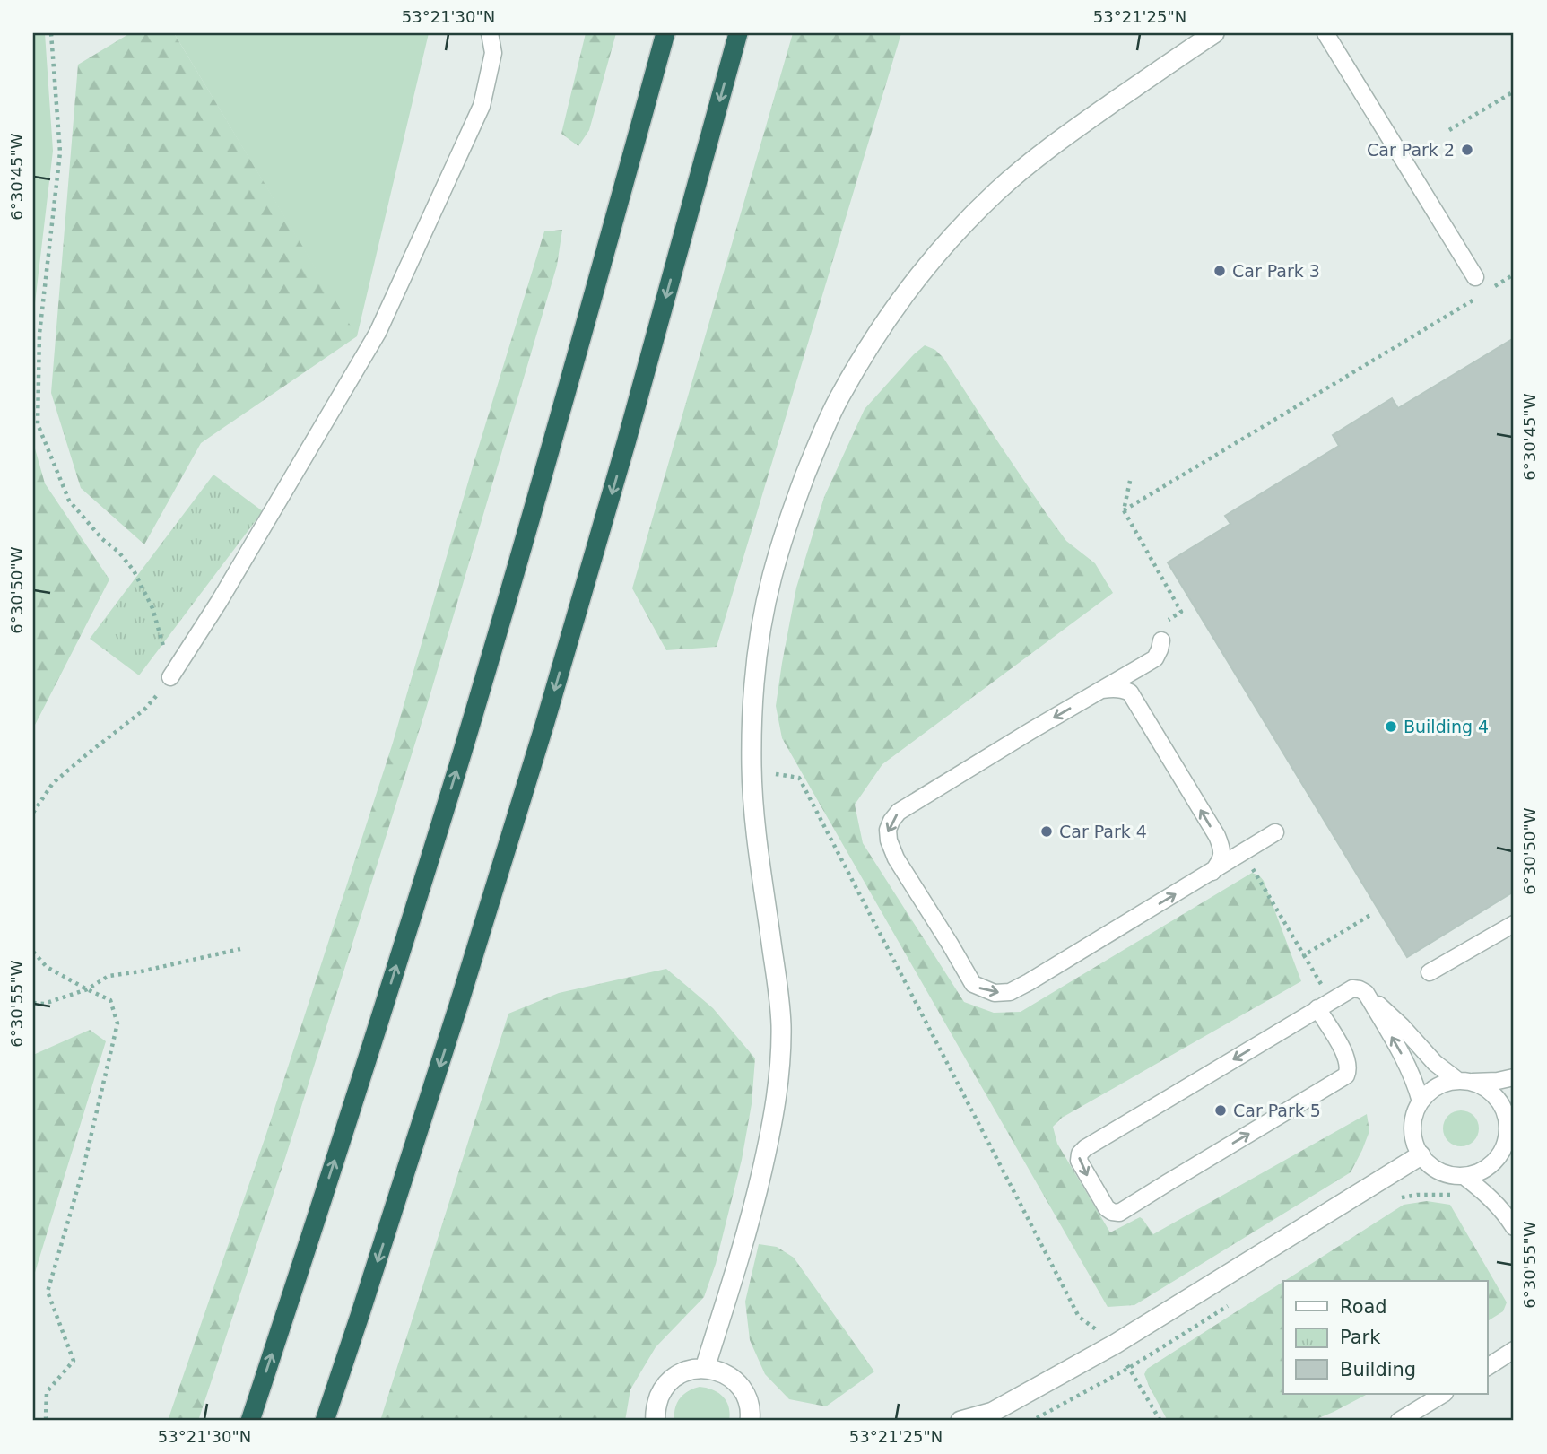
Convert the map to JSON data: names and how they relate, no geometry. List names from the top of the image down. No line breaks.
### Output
{"places":["Car Park 2","Car Park 3","Building 4","Car Park 4","Car Park 5"],"legend":["Road","Park","Building"],"coordinates":["53°21'30\"N","53°21'25\"N","6°30'45\"W","6°30'50\"W","6°30'55\"W"]}
